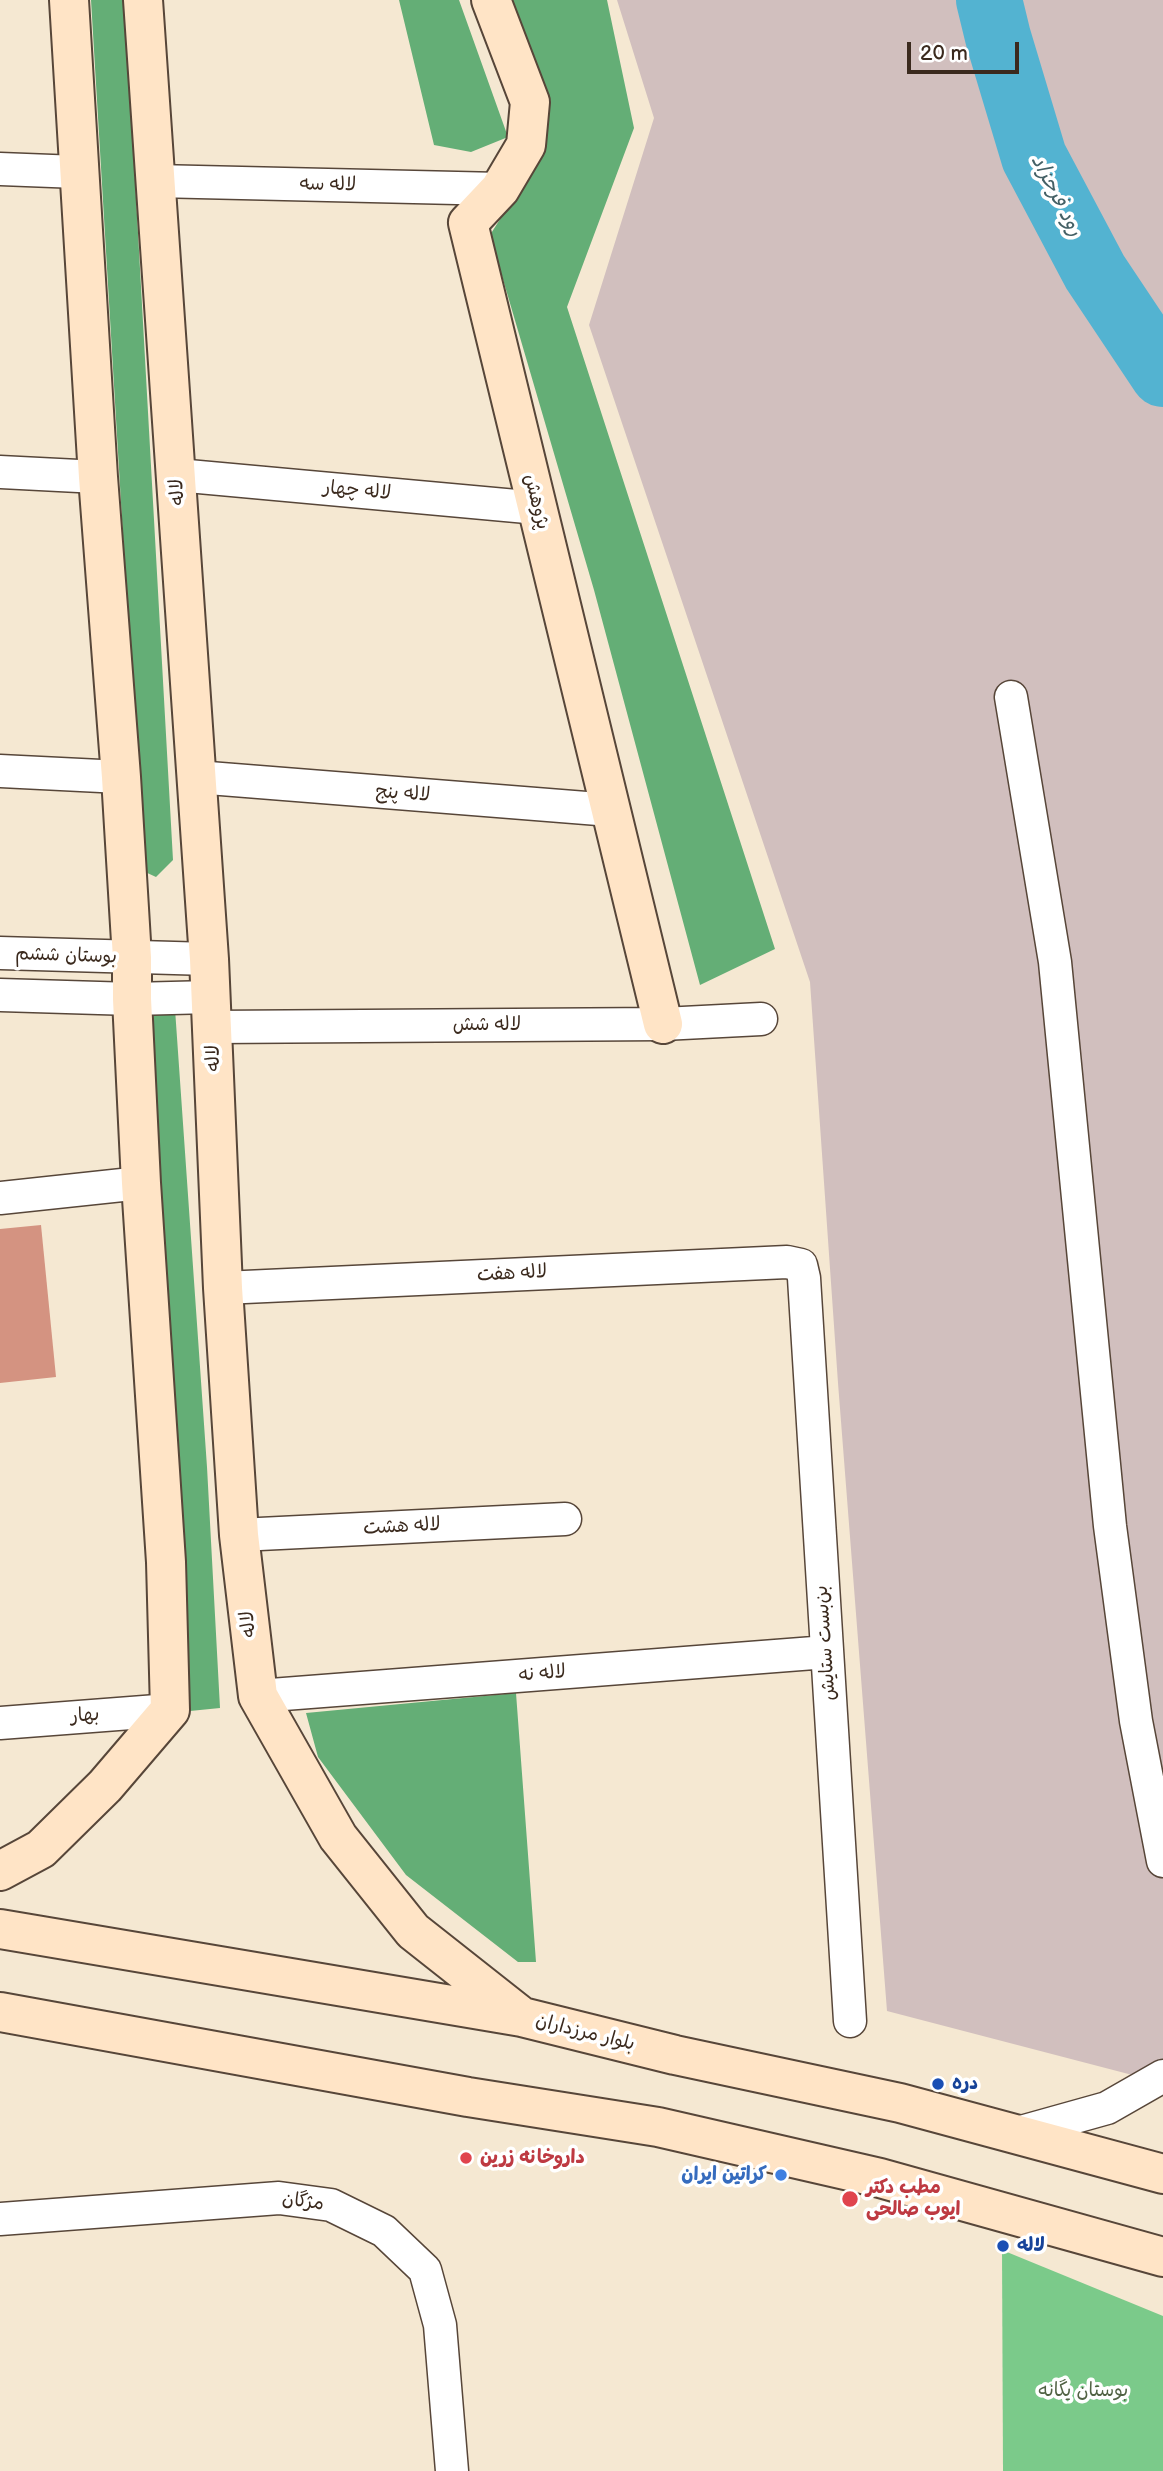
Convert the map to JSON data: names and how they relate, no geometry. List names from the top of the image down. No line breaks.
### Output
{"streets":{"main road":["لاله","پژوهش","بلوار مرزداران"],"street":["لاله سه","لاله چهار","لاله پنج","بوستان ششم","لاله شش","لاله هفت","لاله هشت","بن‌بست ستایش","لاله نه","بهار","مژگان"]},"crossings":[["لاله سه","لاله"],["لاله سه","پژوهش"],["لاله چهار","لاله"],["لاله چهار","پژوهش"],["لاله","لاله پنج"],["لاله","بوستان ششم"],["لاله","لاله شش"],["لاله","لاله هفت"],["لاله","لاله هشت"],["لاله","لاله نه"],["لاله","بلوار مرزداران"],["پژوهش","لاله پنج"],["پژوهش","لاله شش"],["لاله هفت","بن‌بست ستایش"],["بن‌بست ستایش","لاله نه"]],"water":["رود فرحزاد"],"parks":["بوستان یگانه"],"places":["دره","داروخانه زرین","کراتین ایران","مطب دکتر ایوب صالحی","لاله"],"scale_bar":"20 m"}
